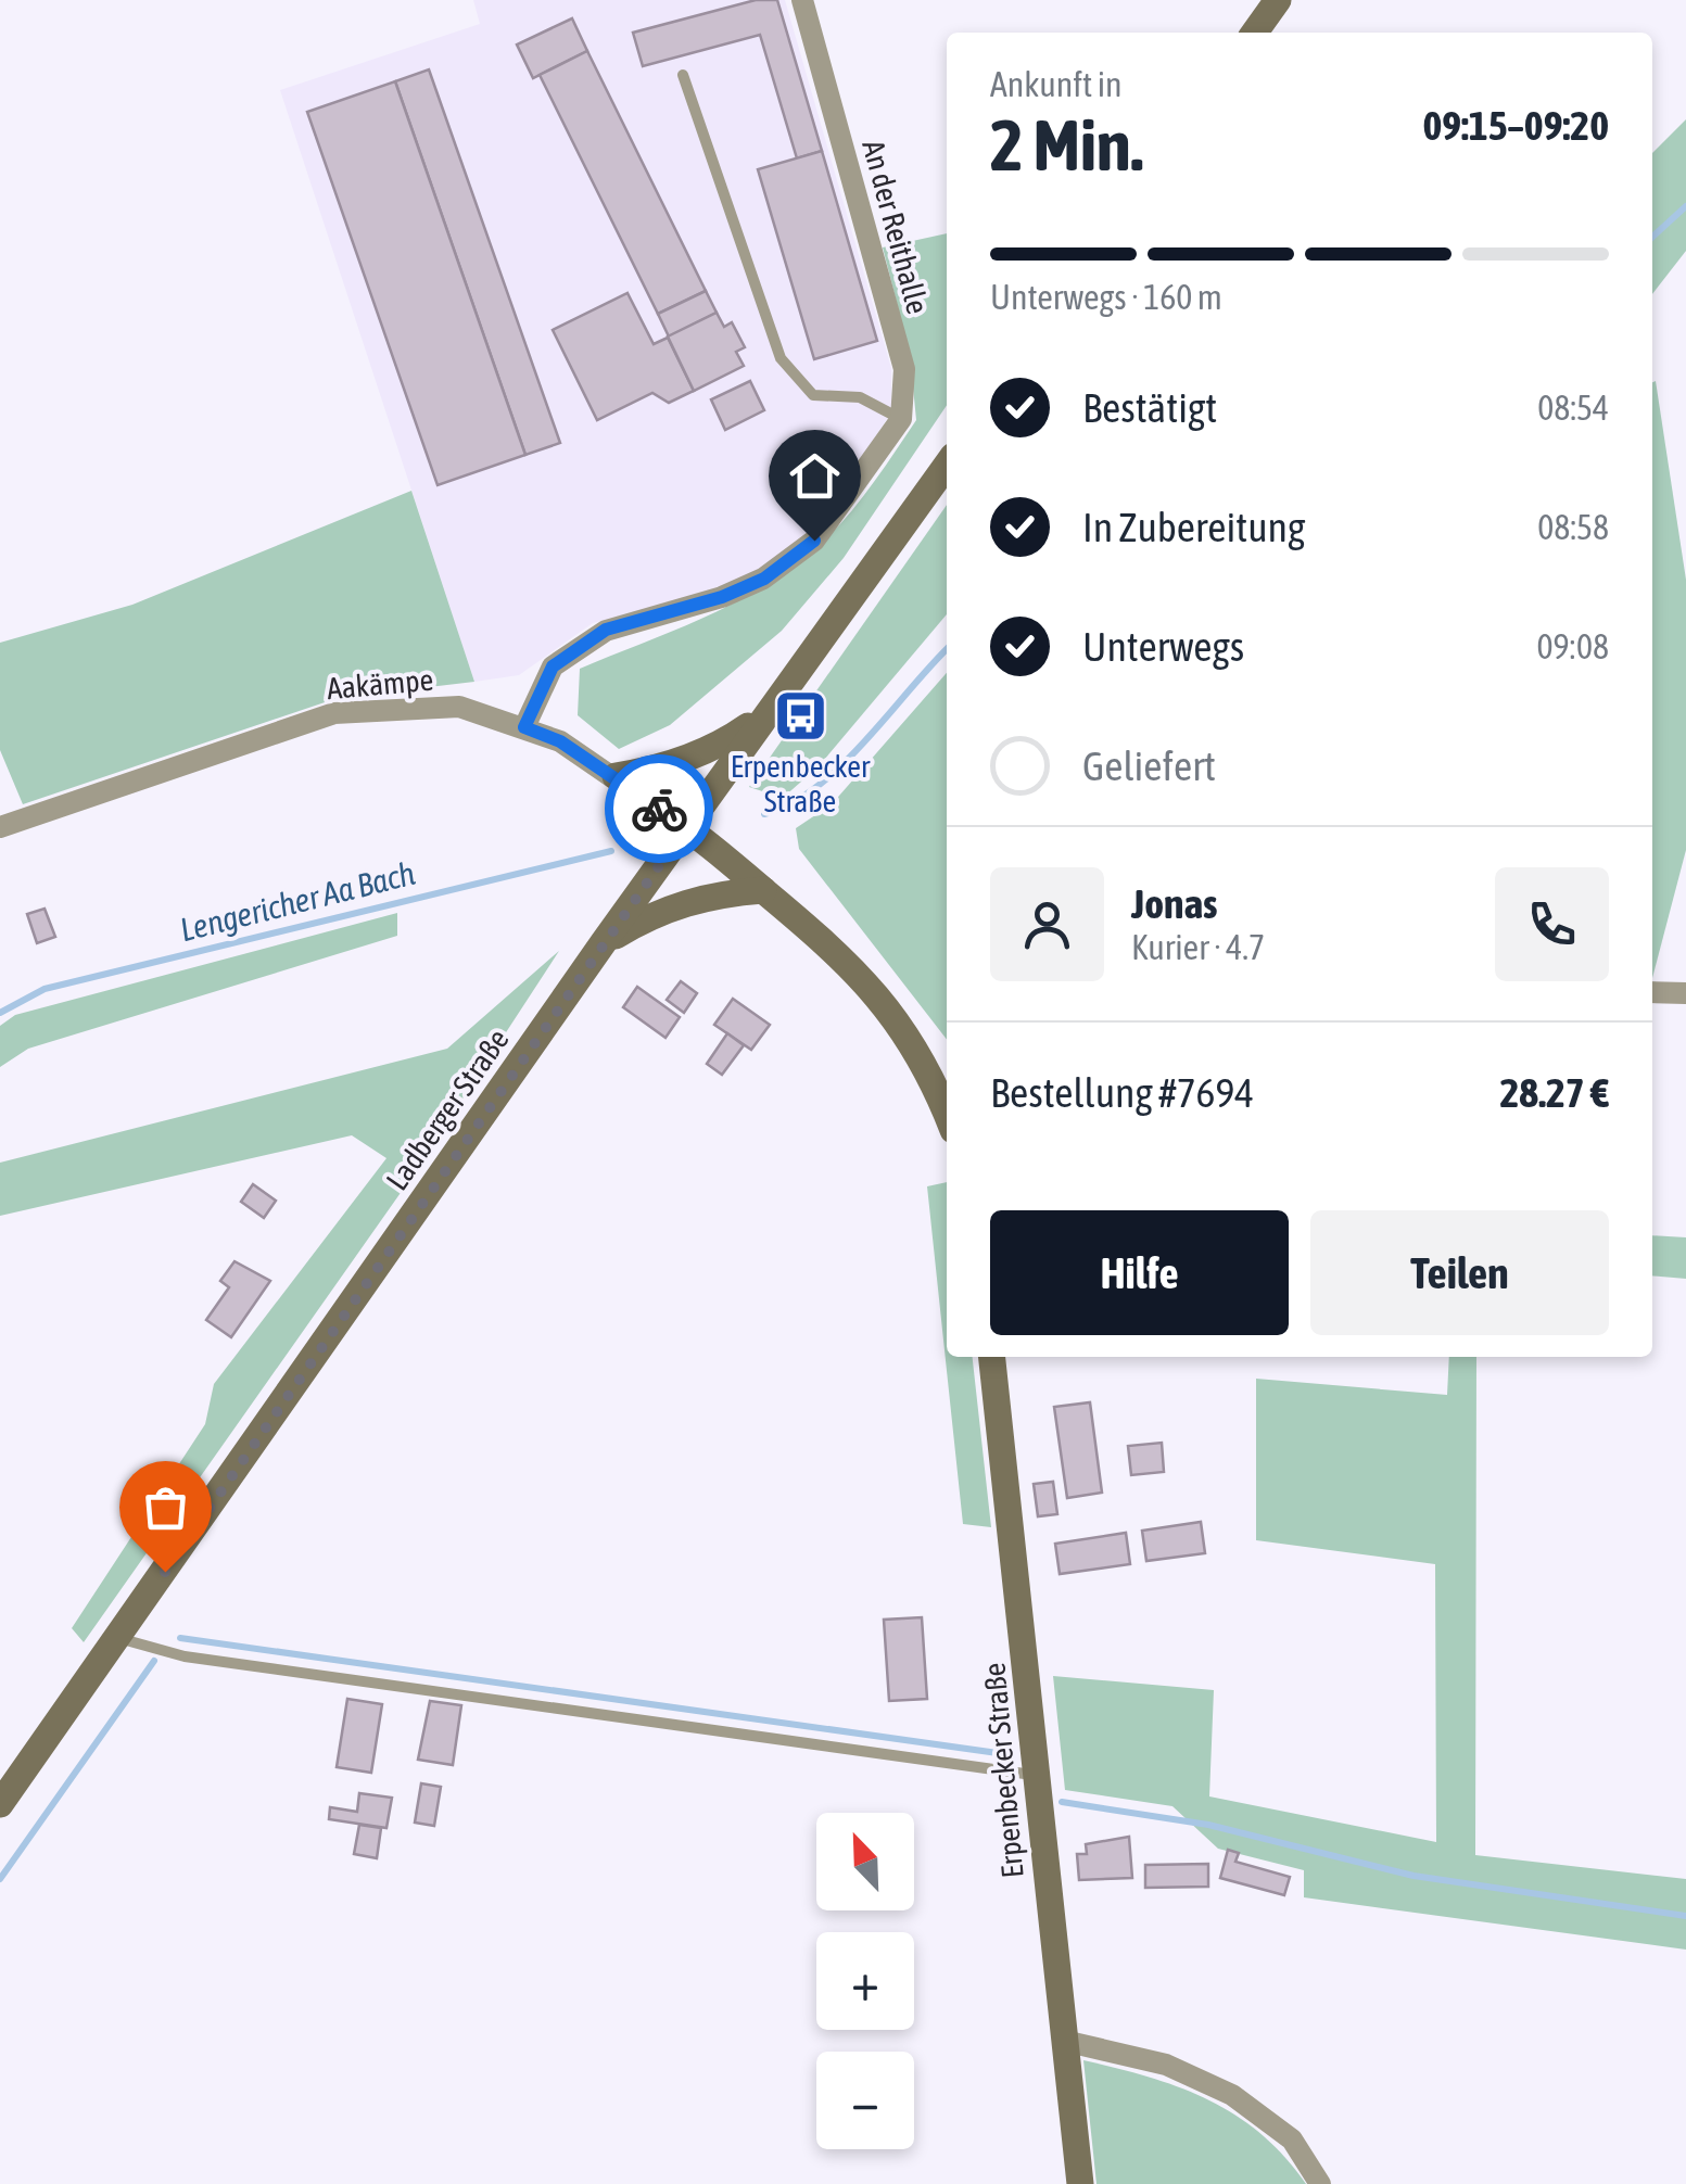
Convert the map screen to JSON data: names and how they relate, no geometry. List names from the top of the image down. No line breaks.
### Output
{"streets":{"main road":["Ladberger Straße","Erpenbecker Straße"],"street":["An der Reithalle","Aakämpe"]},"crossings":[["Aakämpe","Ladberger Straße"]],"water":["Lengericher Aa Bach"],"places":{"bus stop":["Erpenbecker Straße"]},"north":"top left","page":{"heading":["2 Min.","Ankunft in","09:15–09:20"],"panel":["Jonas","Kurier · 4.7","Bestellung #7694","28.27 €"],"bar":"Unterwegs · 160 m","list":[["Bestätigt","08:54"],["In Zubereitung","08:58"],["Unterwegs","09:08"],"Geliefert"],"buttons":["Hilfe","Teilen"],"map_buttons":["+","−"]}}
